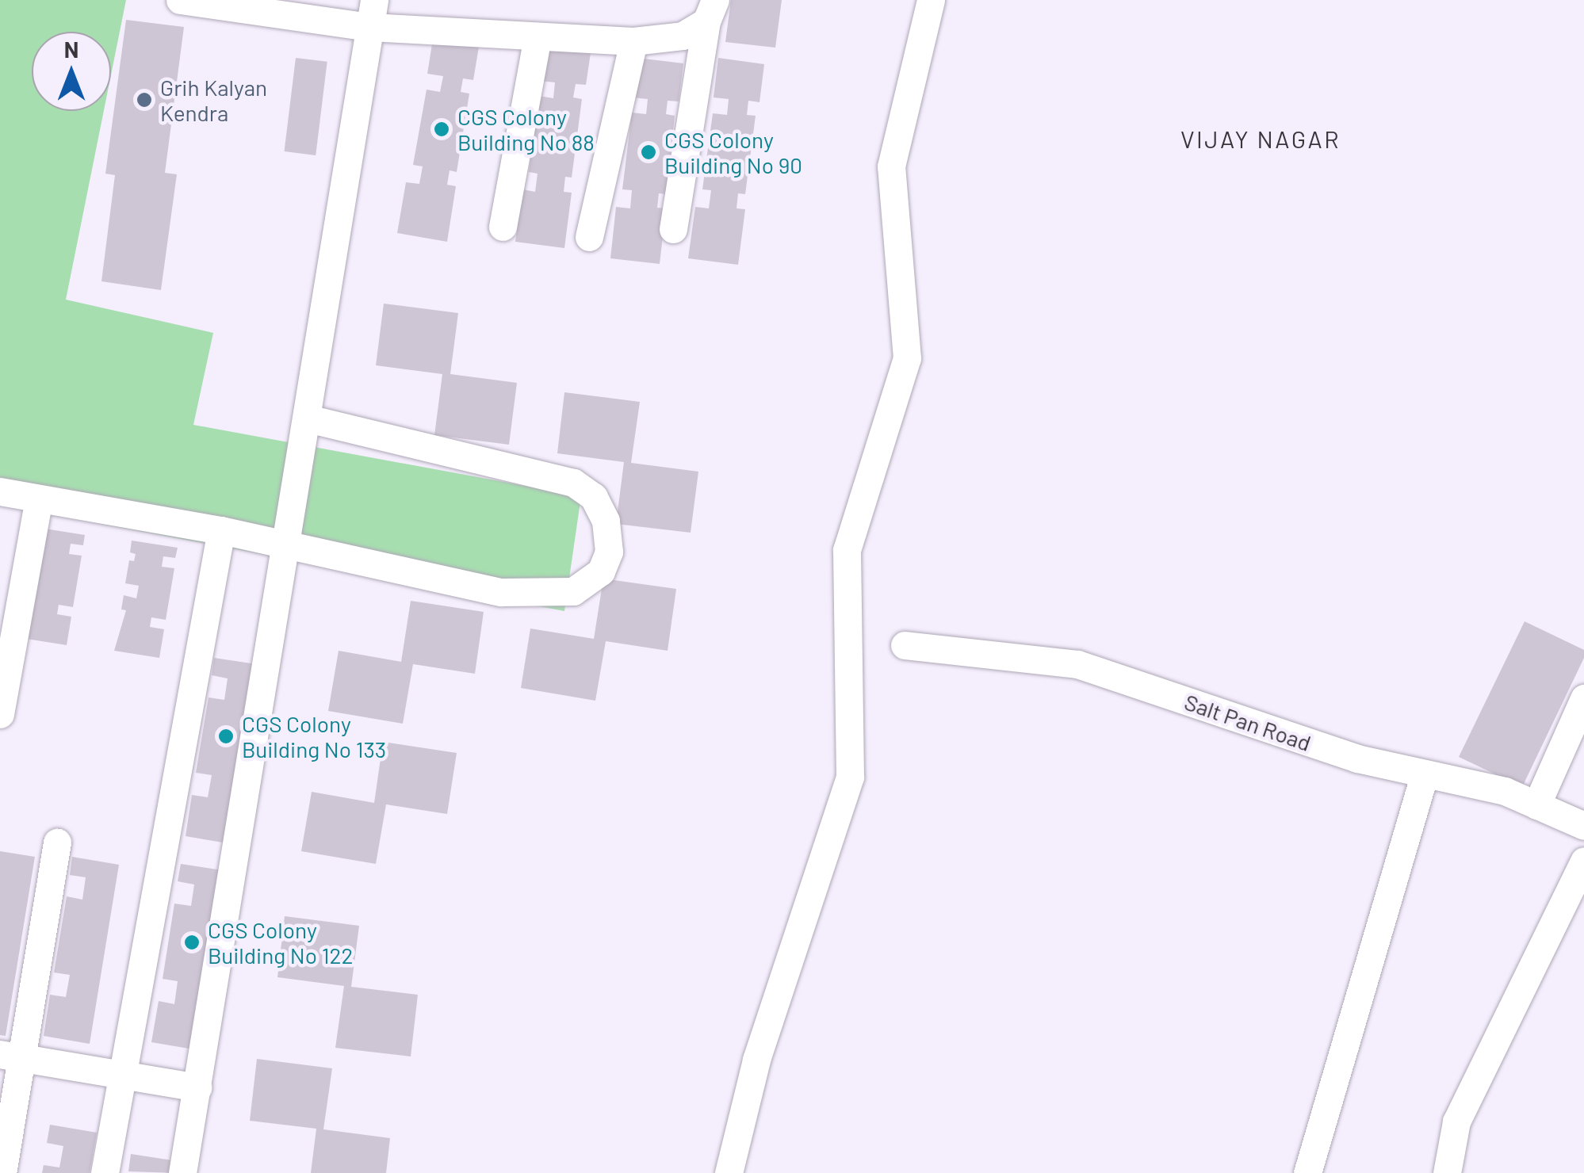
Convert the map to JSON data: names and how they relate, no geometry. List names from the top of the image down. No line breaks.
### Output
{"streets":{"street":["Salt Pan Road"]},"districts":["VIJAY NAGAR"],"places":["Grih Kalyan Kendra","CGS Colony Building No 88","CGS Colony Building No 90","CGS Colony Building No 133","CGS Colony Building No 122"],"north":"top"}
